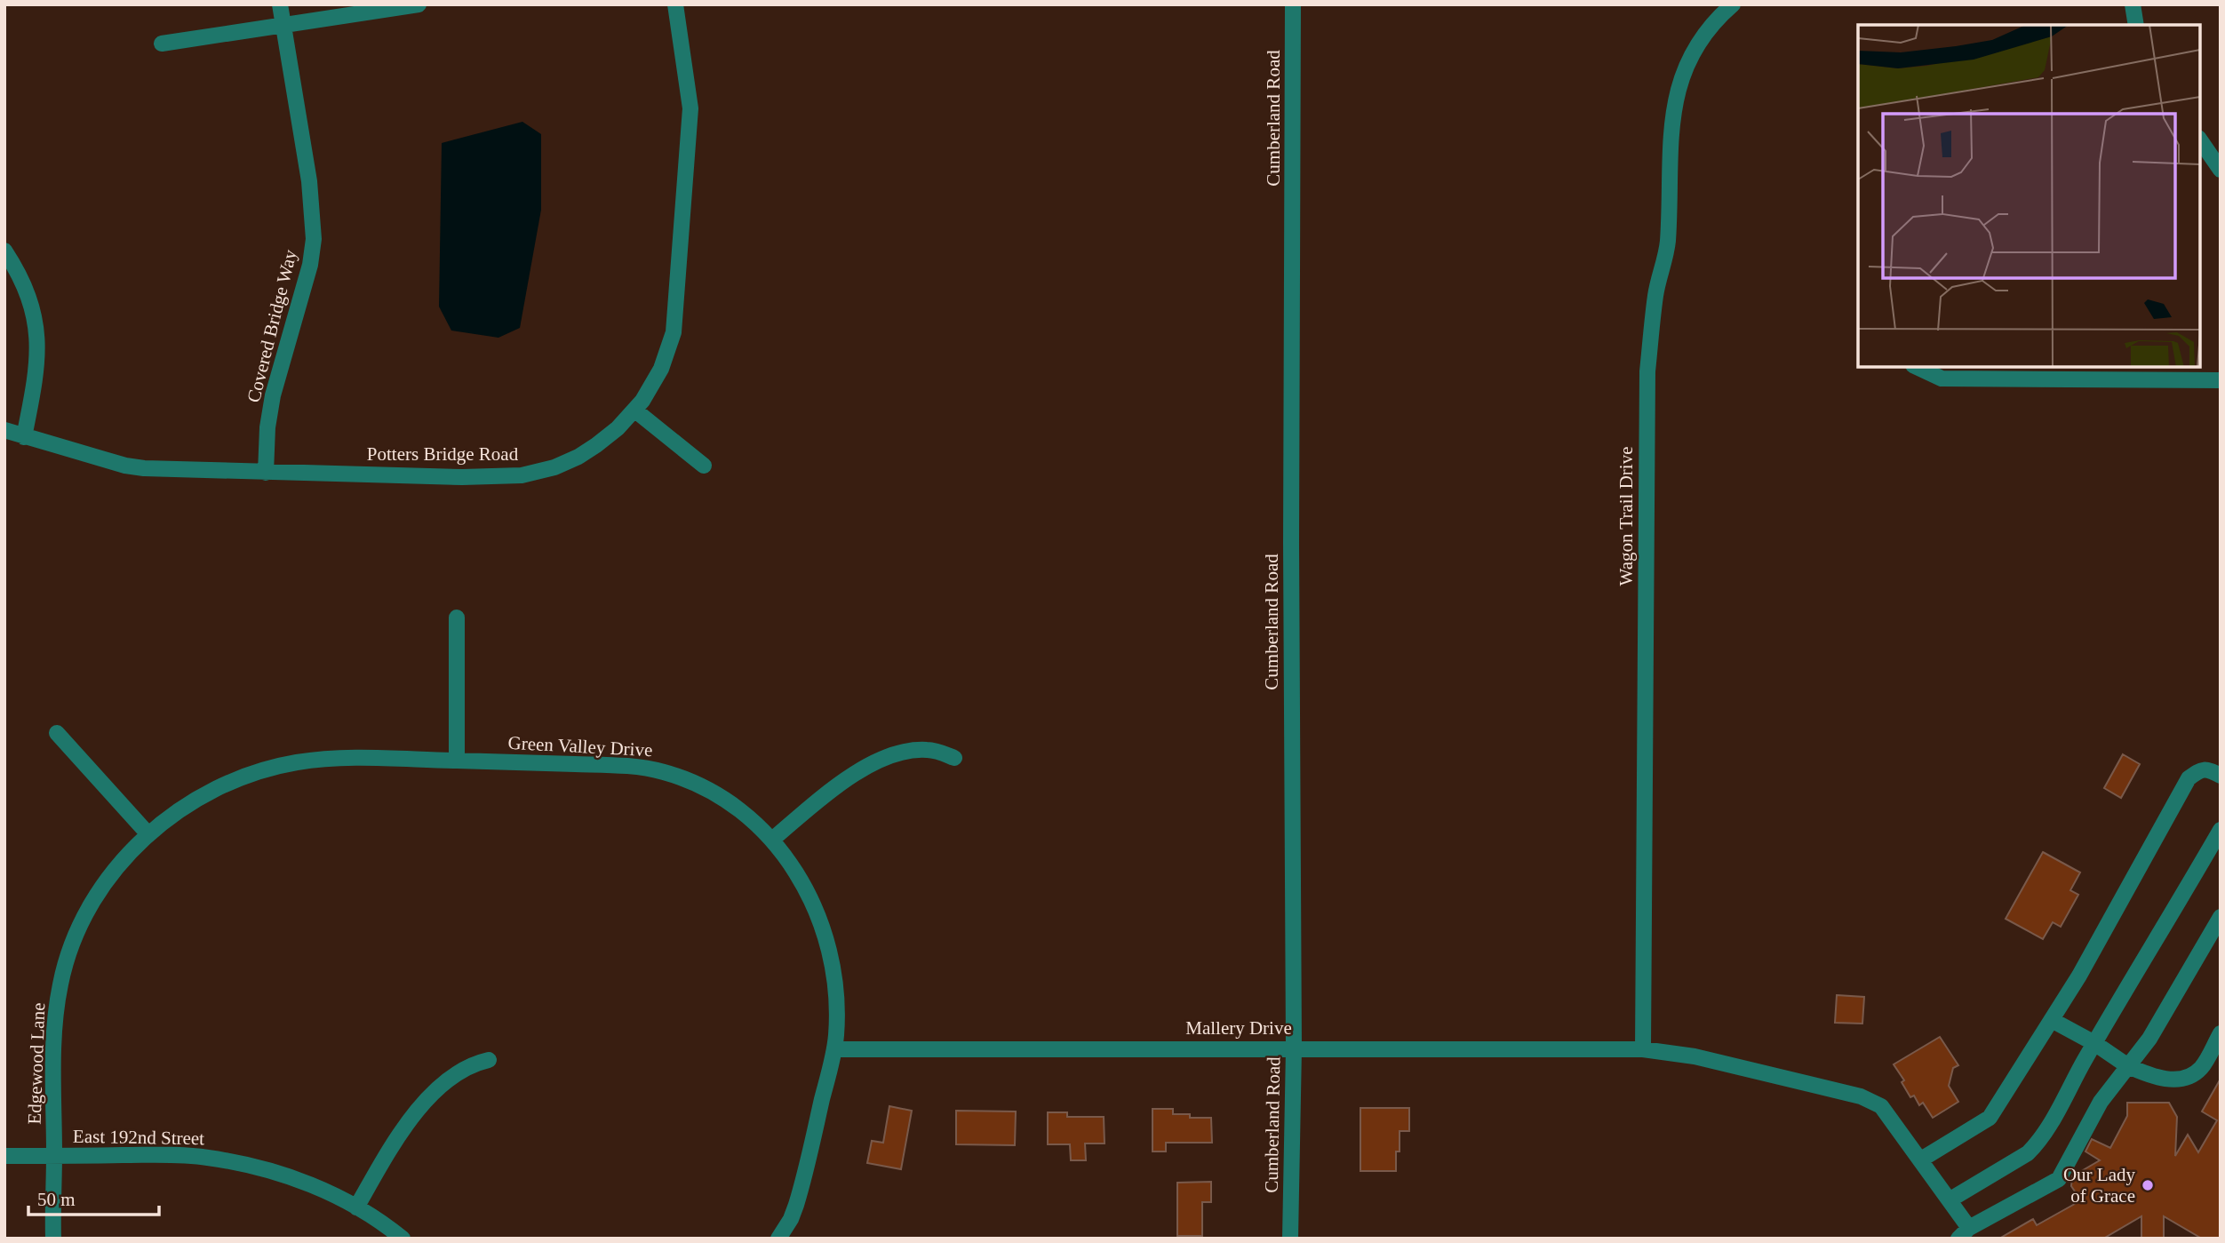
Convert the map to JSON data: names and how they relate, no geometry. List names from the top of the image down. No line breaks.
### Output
{"streets":{"street":["Cumberland Road","Covered Bridge Way","Potters Bridge Road","Wagon Trail Drive","Green Valley Drive","Mallery Drive","Edgewood Lane","East 192nd Street"]},"crossings":[["Cumberland Road","Mallery Drive"],["Covered Bridge Way","Potters Bridge Road"],["Wagon Trail Drive","Mallery Drive"],["Green Valley Drive","Mallery Drive"],["Green Valley Drive","Edgewood Lane"],["Edgewood Lane","East 192nd Street"]],"places":["Our Lady of Grace"],"scale_bar":"50 m"}
